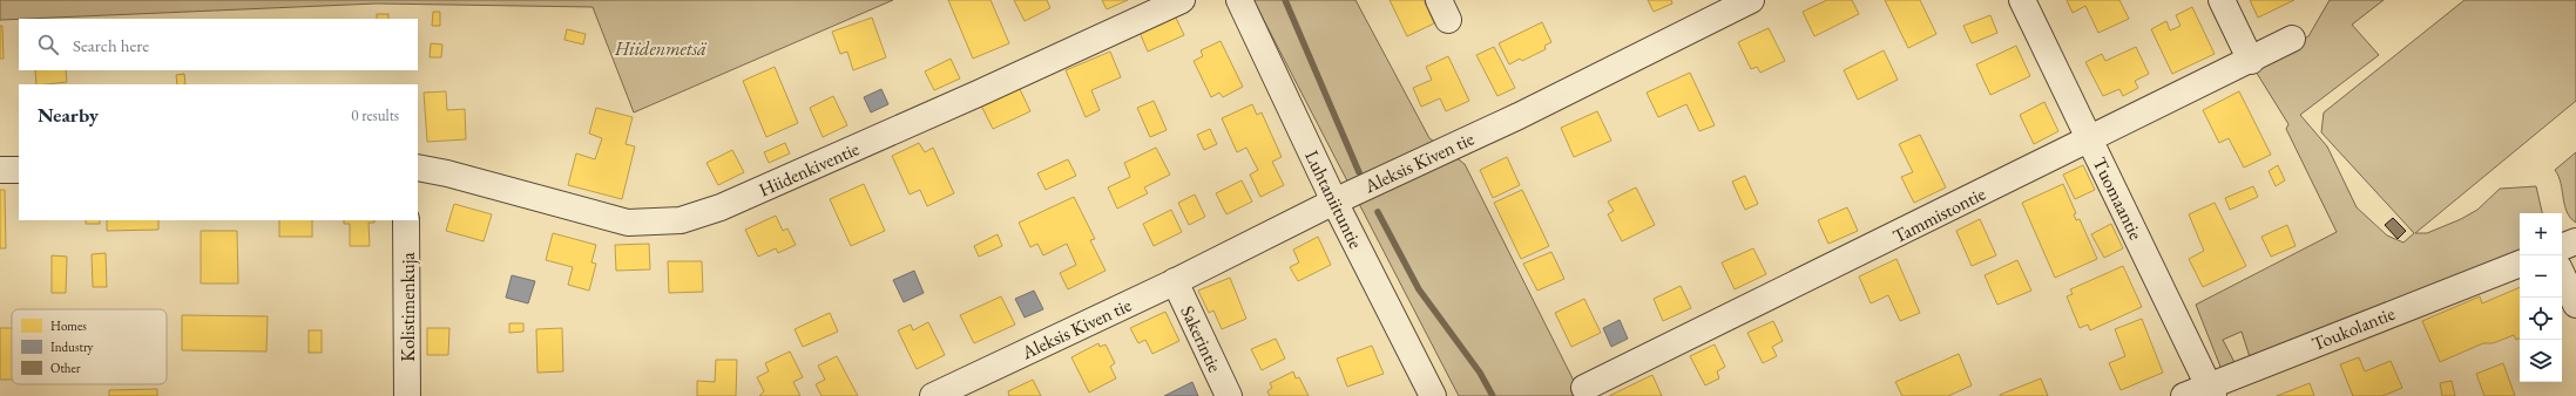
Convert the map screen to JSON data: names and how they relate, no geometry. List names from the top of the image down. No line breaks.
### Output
{"streets":{"street":["Aleksis Kiven tie","Hiidenkiventie","Tuomaantie","Luhtaniituntie","Tammistontie","Kolistimenkuja","Toukolantie","Sakerintie"]},"crossings":[["Aleksis Kiven tie","Luhtaniituntie"],["Aleksis Kiven tie","Sakerintie"],["Tuomaantie","Tammistontie"],["Tuomaantie","Toukolantie"]],"parks":["Hiidenmetsä"],"legend":["Homes","Industry","Other"],"page":{"search":"Search here","heading":["Nearby","0 results"],"map_buttons":["+","−"]}}
